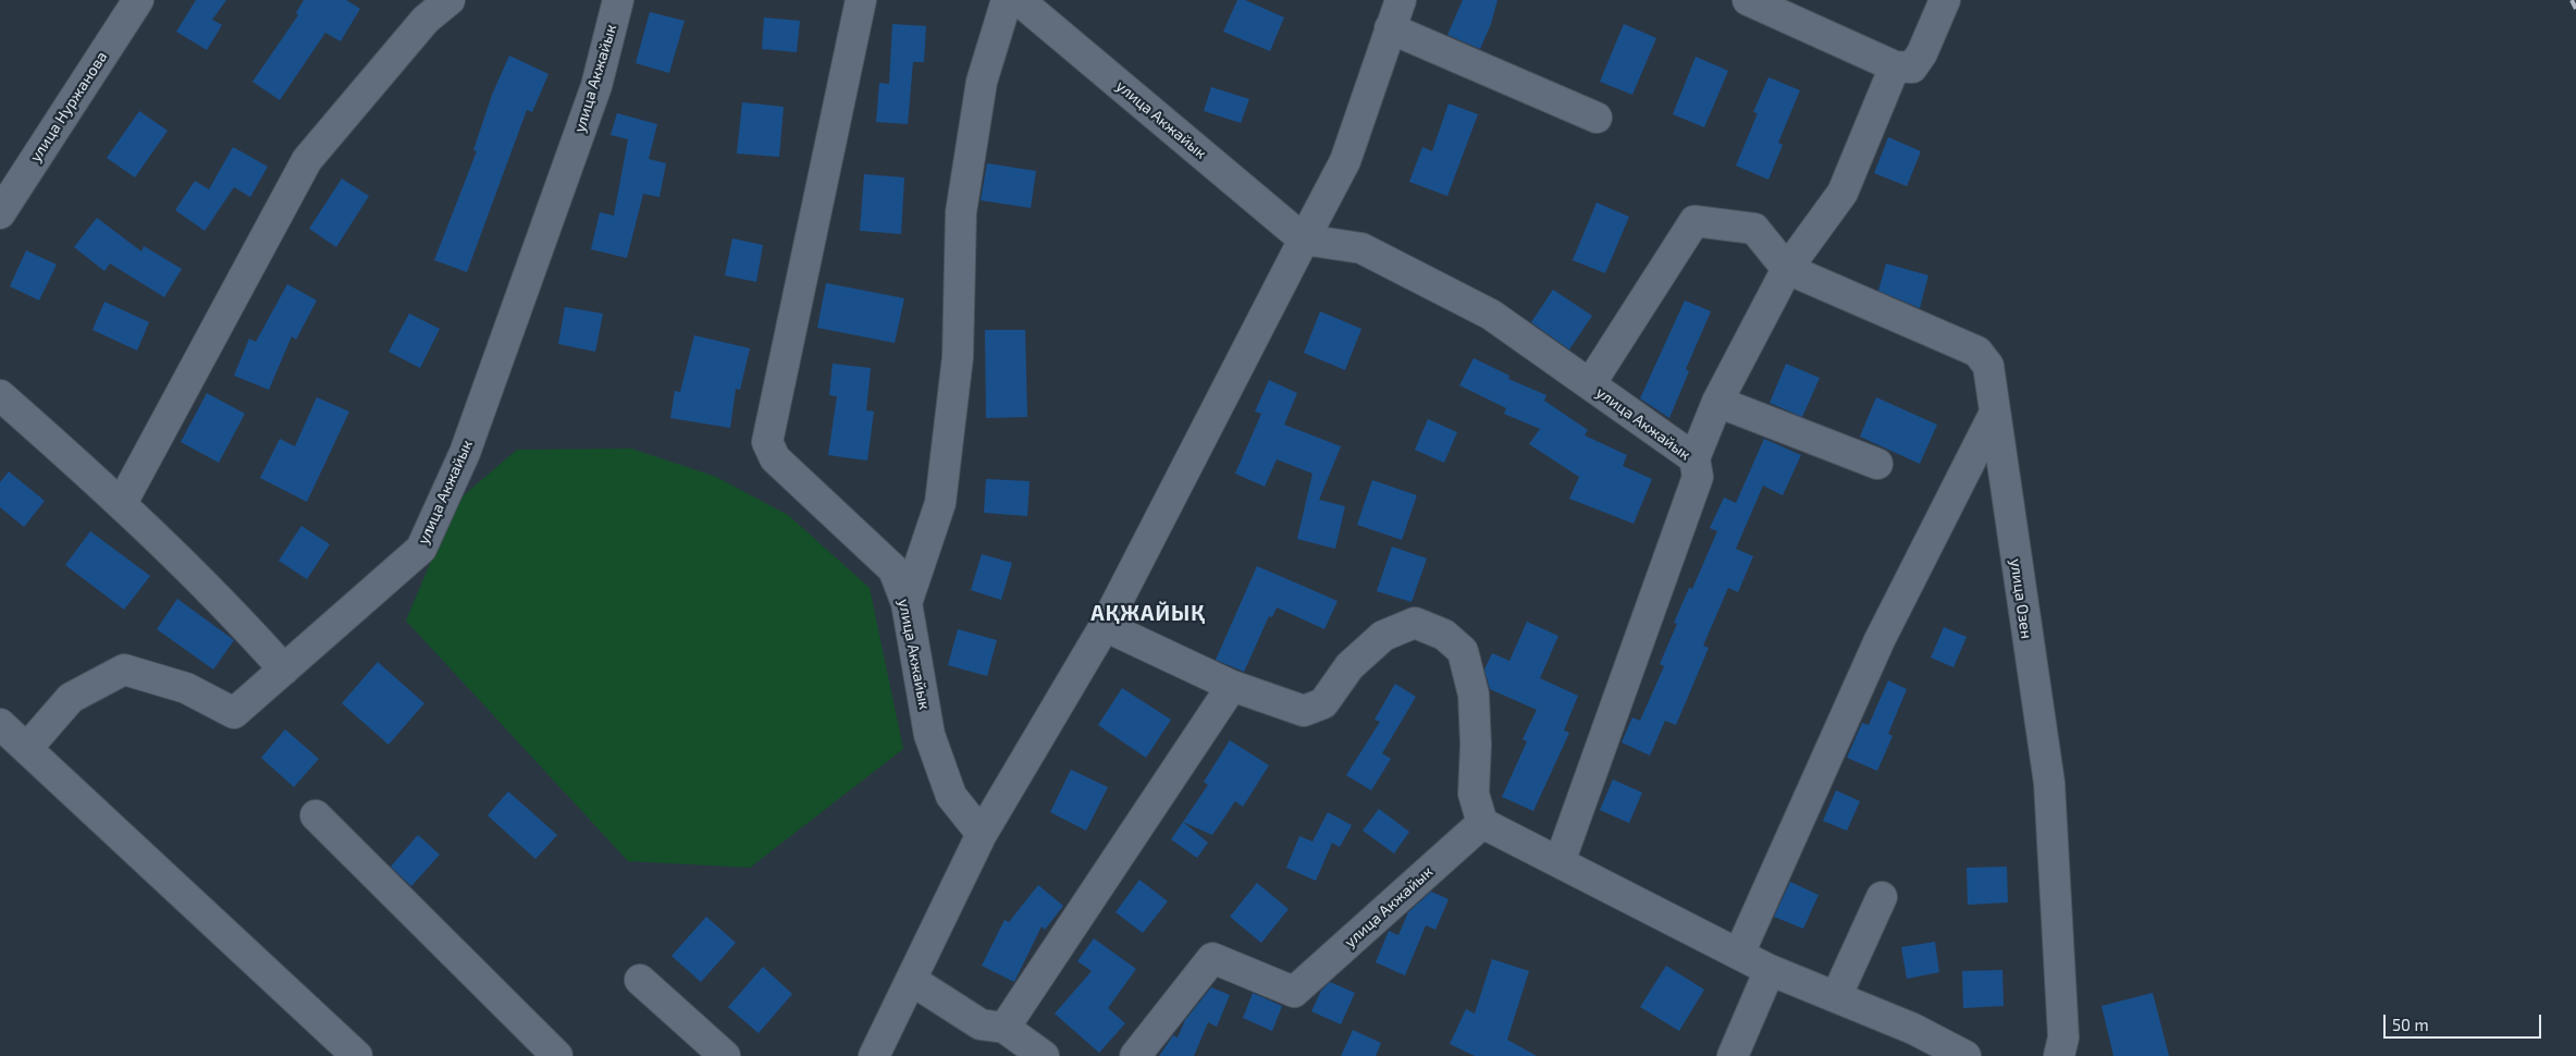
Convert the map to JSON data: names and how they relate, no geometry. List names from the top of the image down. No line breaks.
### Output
{"streets":{"street":["улица Акжайык","улица Нуржанова","улица Озен"]},"districts":["АҚЖАЙЫҚ"],"scale_bar":"50 m"}
